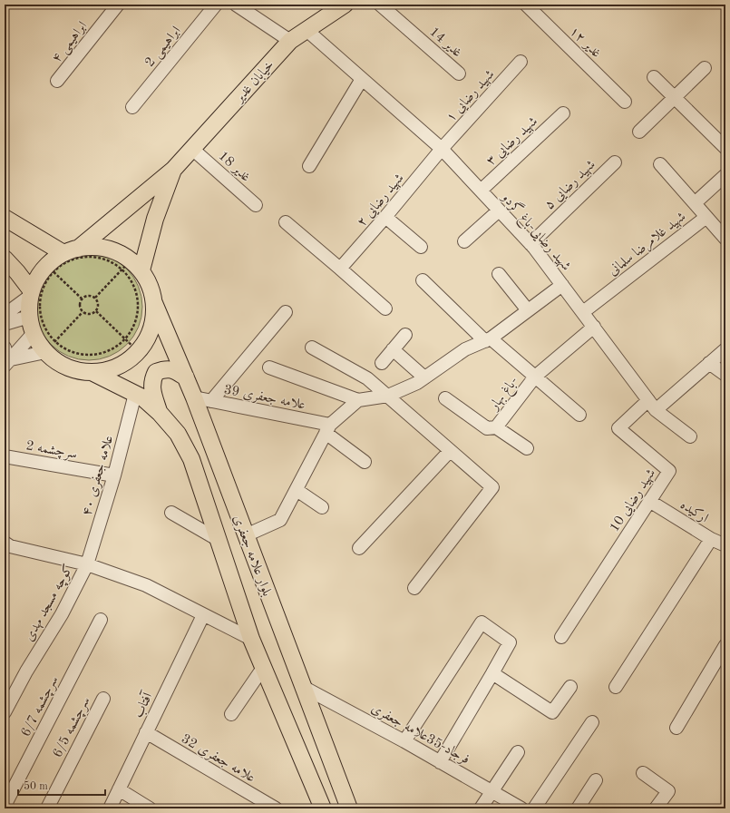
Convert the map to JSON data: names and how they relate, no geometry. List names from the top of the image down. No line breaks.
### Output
{"streets":{"main road":["خیابان غدیر","بلوار علامه جعفری"],"street":["ابراهیمی ۴","غدیر 14","غدیر ۱۲","ابراهیمی 2","شهید رضایی ۱","شهید رضایی ۳","غدیر 18","شهید رضایی ۵","شهید رضایی ۲","شهید رضایی-باغ گردو","شهید غلامرضا سلمانی","باغ بهار-","علامه جعفری 39","سرچشمه 2","علامه جعفری ۴۰","شهید رضایی 10","ارکیده","کوچه مسجد مهدی","آفتاب","سرچشمه 6/7","سرچشمه 6/5","فرجاد-35علامه جعفری","علامه جعفری 32"]},"crossings":[["خیابان غدیر","غدیر 18"],["خیابان غدیر","شهید رضایی-باغ گردو"],["شهید رضایی ۱","شهید رضایی ۲"],["شهید رضایی ۱","شهید رضایی-باغ گردو"],["شهید رضایی ۳","شهید رضایی-باغ گردو"],["شهید رضایی ۵","شهید رضایی-باغ گردو"],["شهید رضایی ۲","شهید رضایی-باغ گردو"],["شهید رضایی-باغ گردو","شهید غلامرضا سلمانی"],["شهید رضایی-باغ گردو","باغ بهار-"],["شهید رضایی-باغ گردو","شهید رضایی 10"],["علامه جعفری 39","بلوار علامه جعفری"],["سرچشمه 2","علامه جعفری ۴۰"],["علامه جعفری ۴۰","بلوار علامه جعفری"],["علامه جعفری ۴۰","کوچه مسجد مهدی"],["شهید رضایی 10","ارکیده"],["بلوار علامه جعفری","فرجاد-35علامه جعفری"],["آفتاب","علامه جعفری 32"]],"scale_bar":"50 m"}
